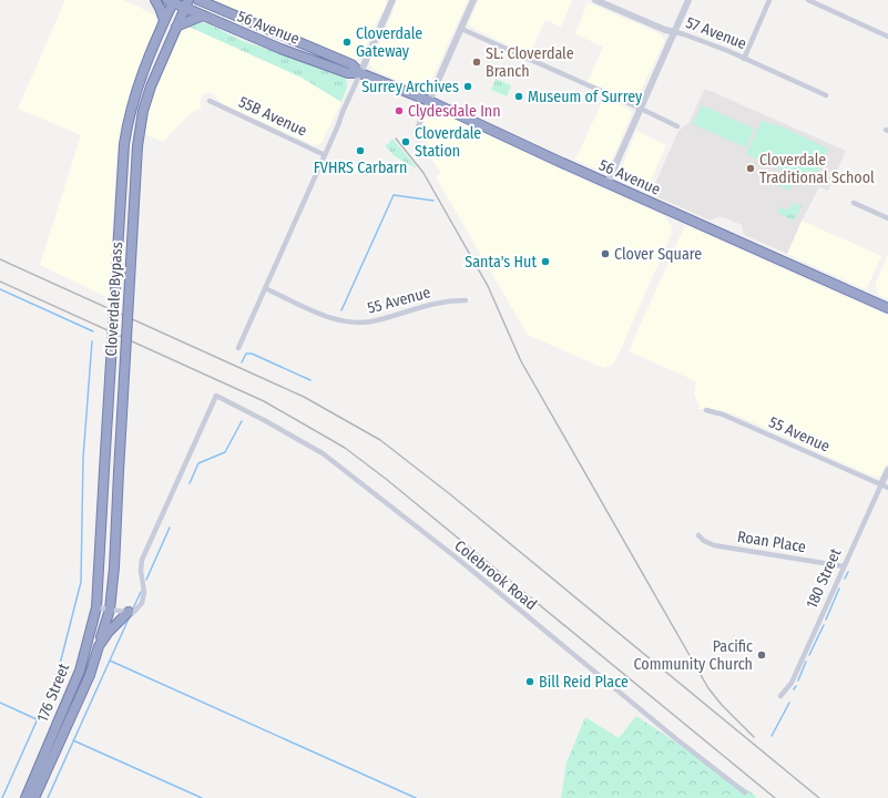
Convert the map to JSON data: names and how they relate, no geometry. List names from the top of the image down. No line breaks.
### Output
{"streets":{"highway":["56 Avenue","Cloverdale Bypass","176 Street"],"street":["57 Avenue","55B Avenue","55 Avenue","Roan Place","Colebrook Road","180 Street"]},"crossings":[["56 Avenue","Cloverdale Bypass"],["Cloverdale Bypass","176 Street"],["55 Avenue","180 Street"],["Roan Place","180 Street"]],"places":["Cloverdale Gateway","SL: Cloverdale Branch","Surrey Archives","Museum of Surrey","Clydesdale Inn","Cloverdale Station","FVHRS Carbarn","Cloverdale Traditional School","Clover Square","Santa's Hut","Pacific Community Church","Bill Reid Place"]}
